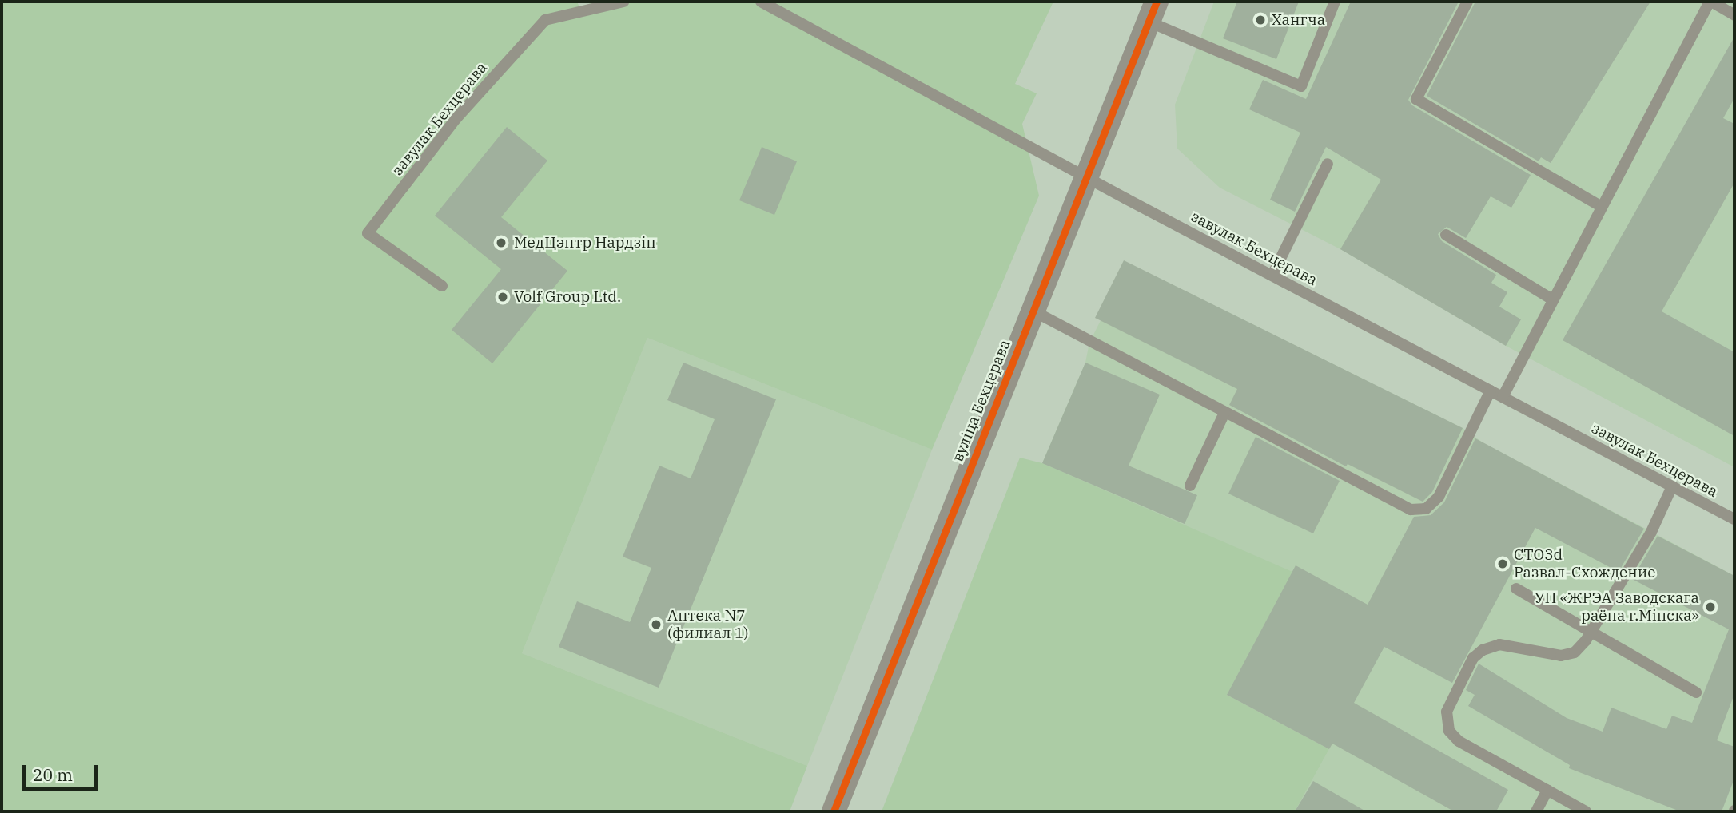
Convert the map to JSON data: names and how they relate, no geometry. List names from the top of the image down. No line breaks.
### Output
{"streets":{"street":["вуліца Бехцерава"],"lane":["завулак Бехцерава"]},"crossings":[["завулак Бехцерава","вуліца Бехцерава"]],"places":["Хангча","МедЦэнтр Нардзін","Volf Group Ltd.","СТО3d Развал-Схождение","УП «ЖРЭА Заводскага раёна г.Мінска»","Аптека N7 (филиал 1)"],"scale_bar":"20 m"}
